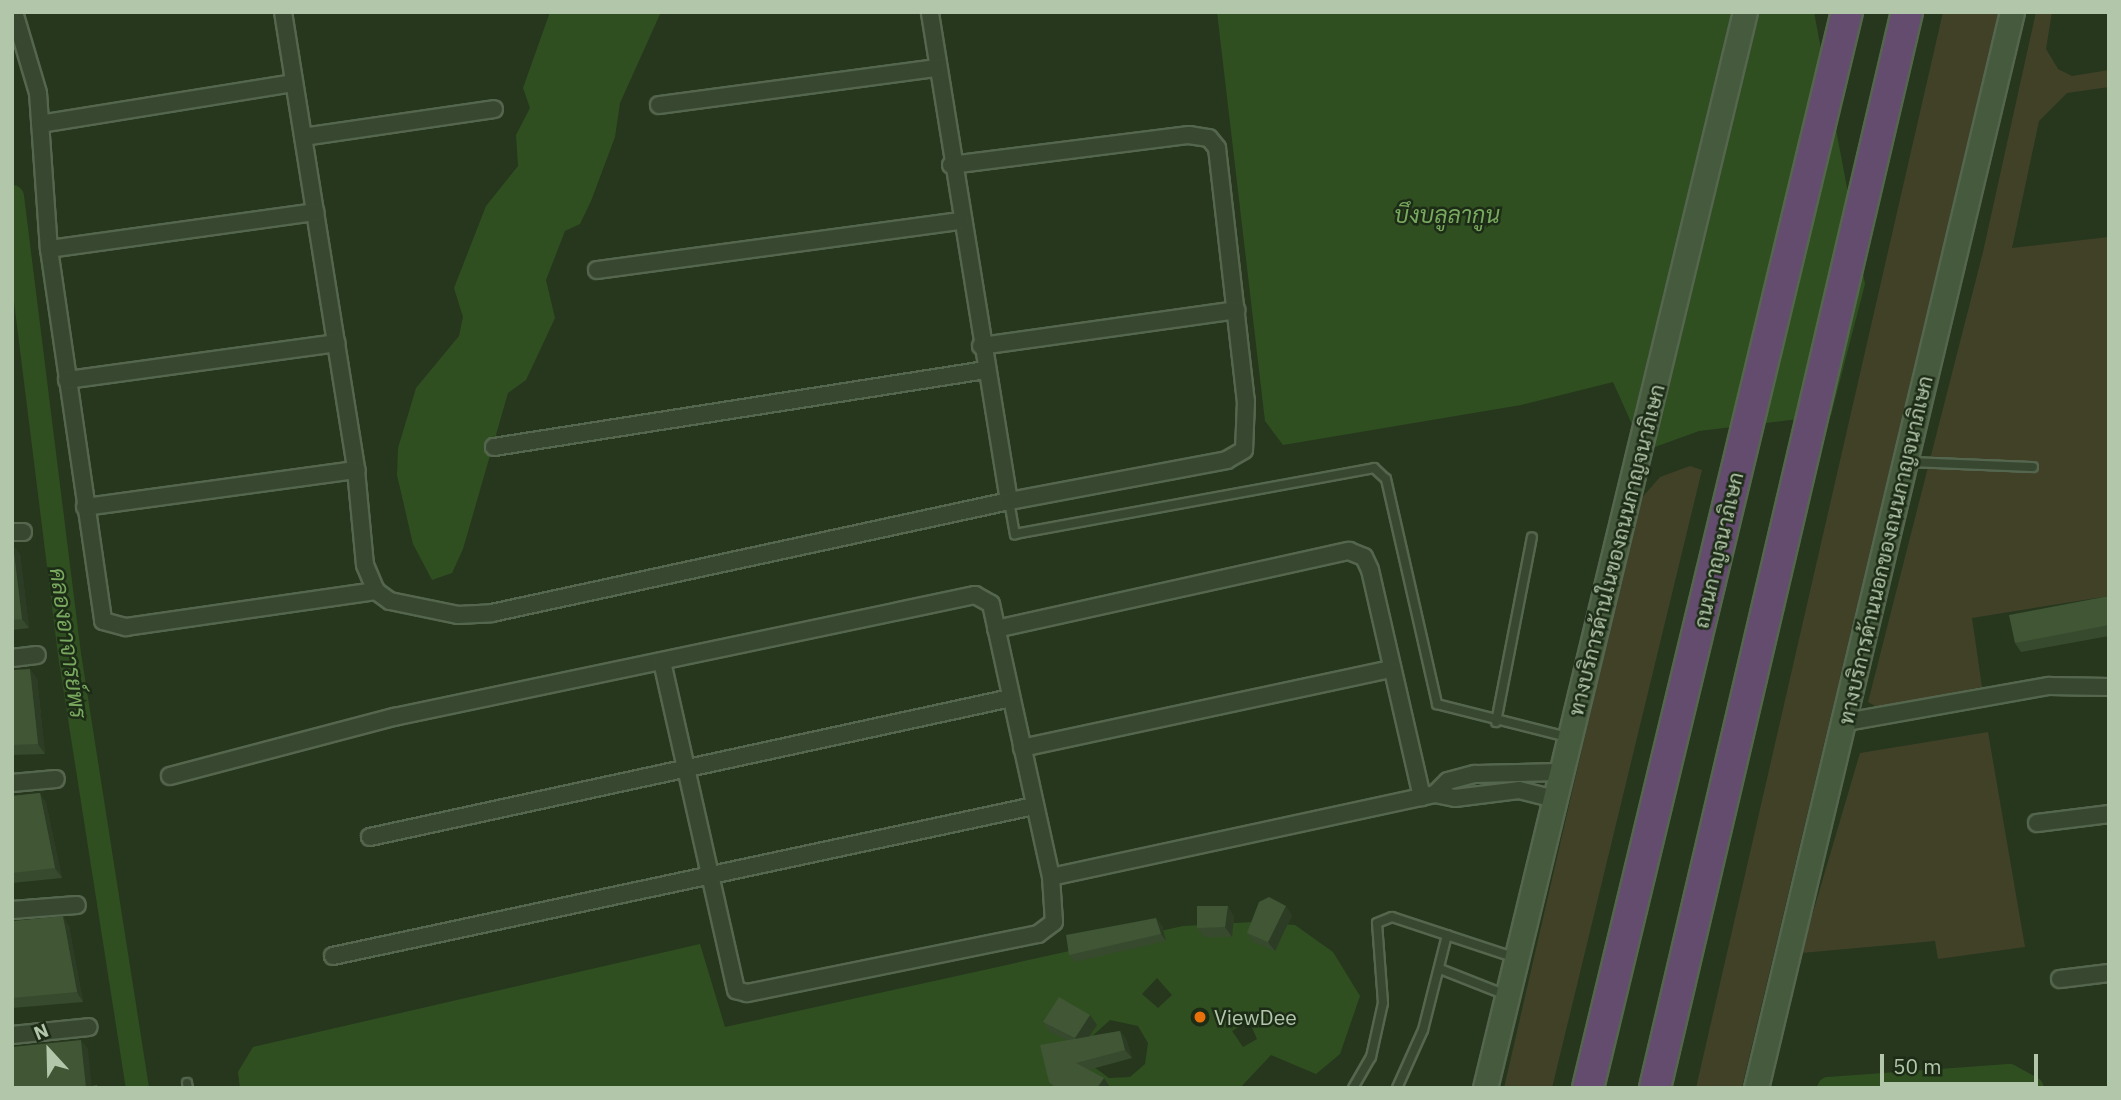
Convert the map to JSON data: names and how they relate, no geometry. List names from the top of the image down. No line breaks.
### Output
{"streets":{"highway":["ถนนกาญจนาภิเษก"],"main road":["ทางบริการด้านในของถนนกาญจนาภิเษก","ทางบริการด้านนอกของถนนกาญจนาภิเษก"]},"water":["บึงบลูลากูน","คลองอาจารย์พร"],"places":["ViewDee"],"scale_bar":"50 m","north":"top"}
